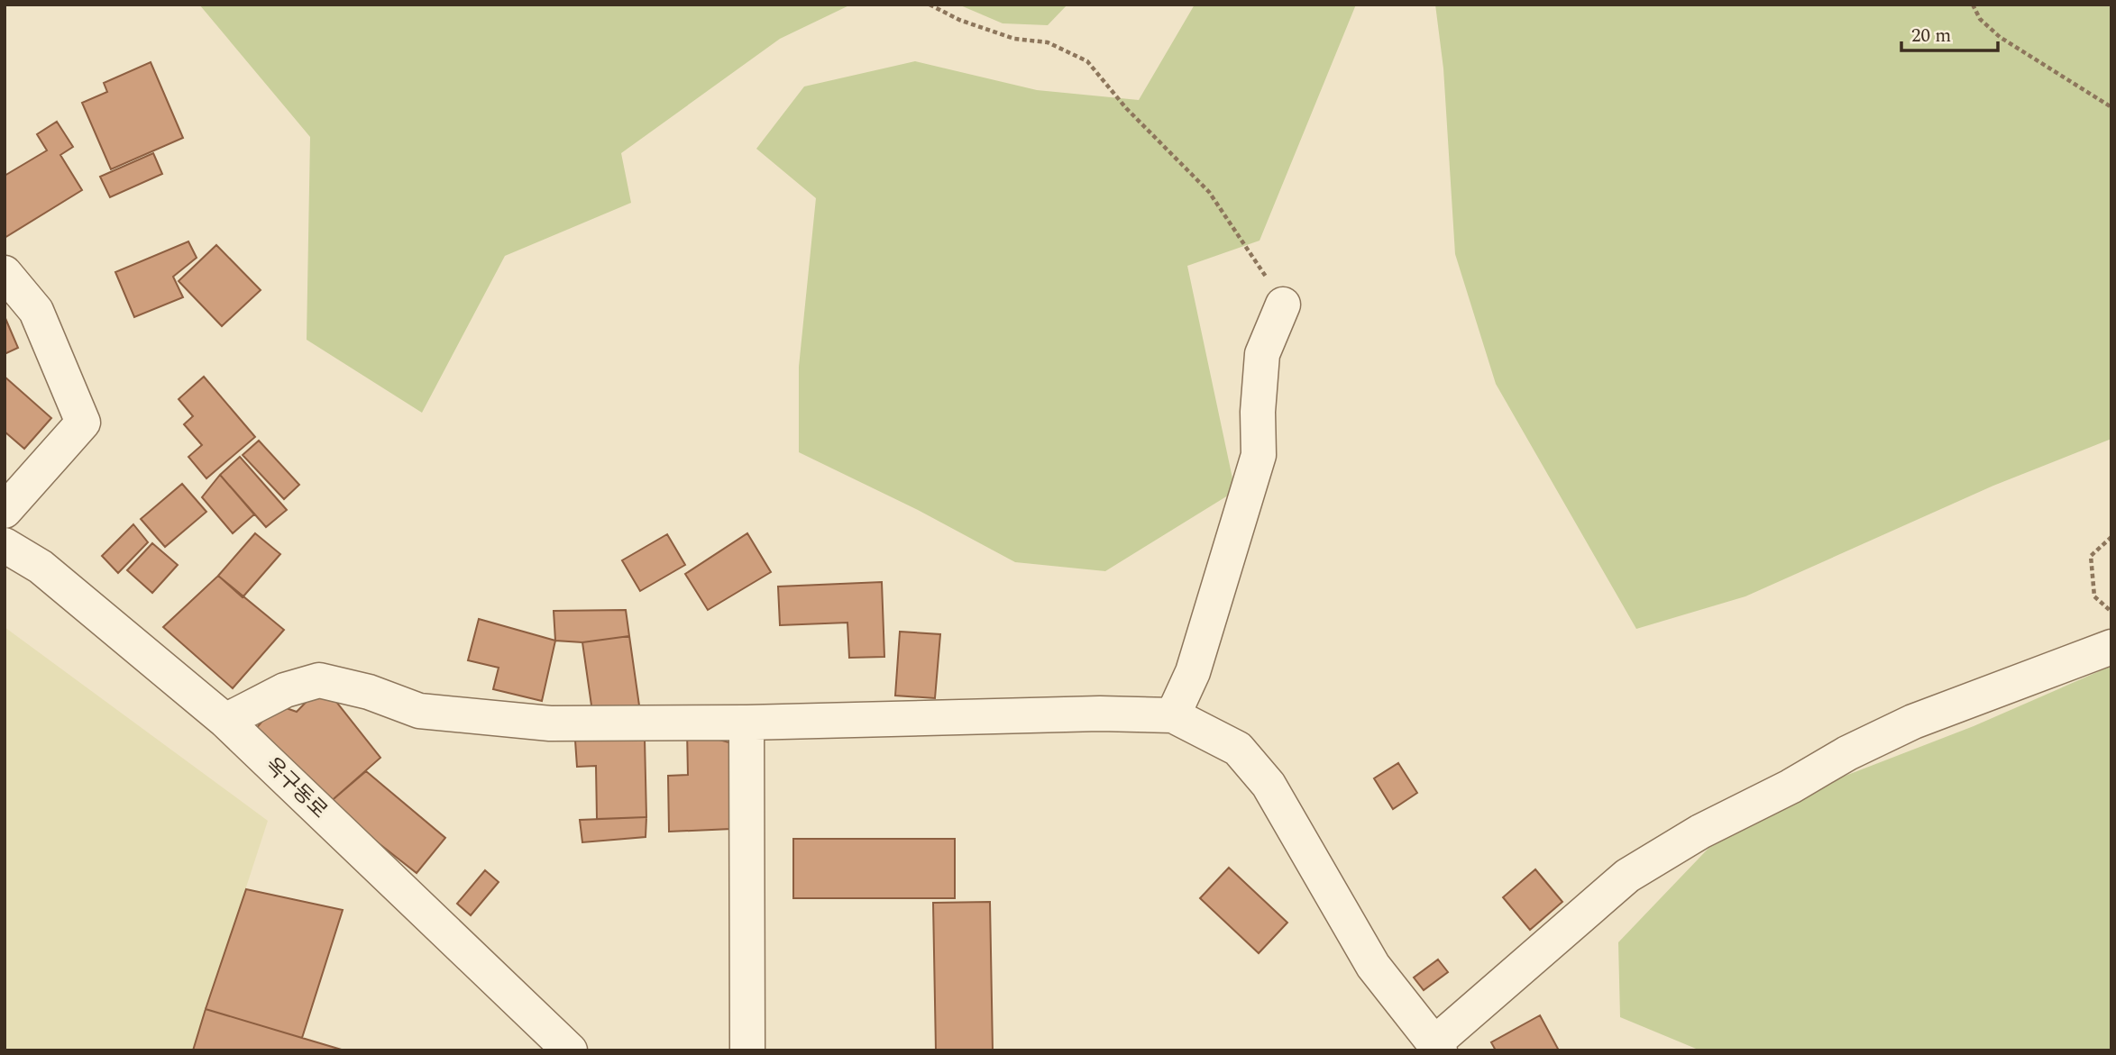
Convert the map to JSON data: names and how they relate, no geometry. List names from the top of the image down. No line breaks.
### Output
{"streets":{"street":["옥구동로"]},"scale_bar":"20 m"}
